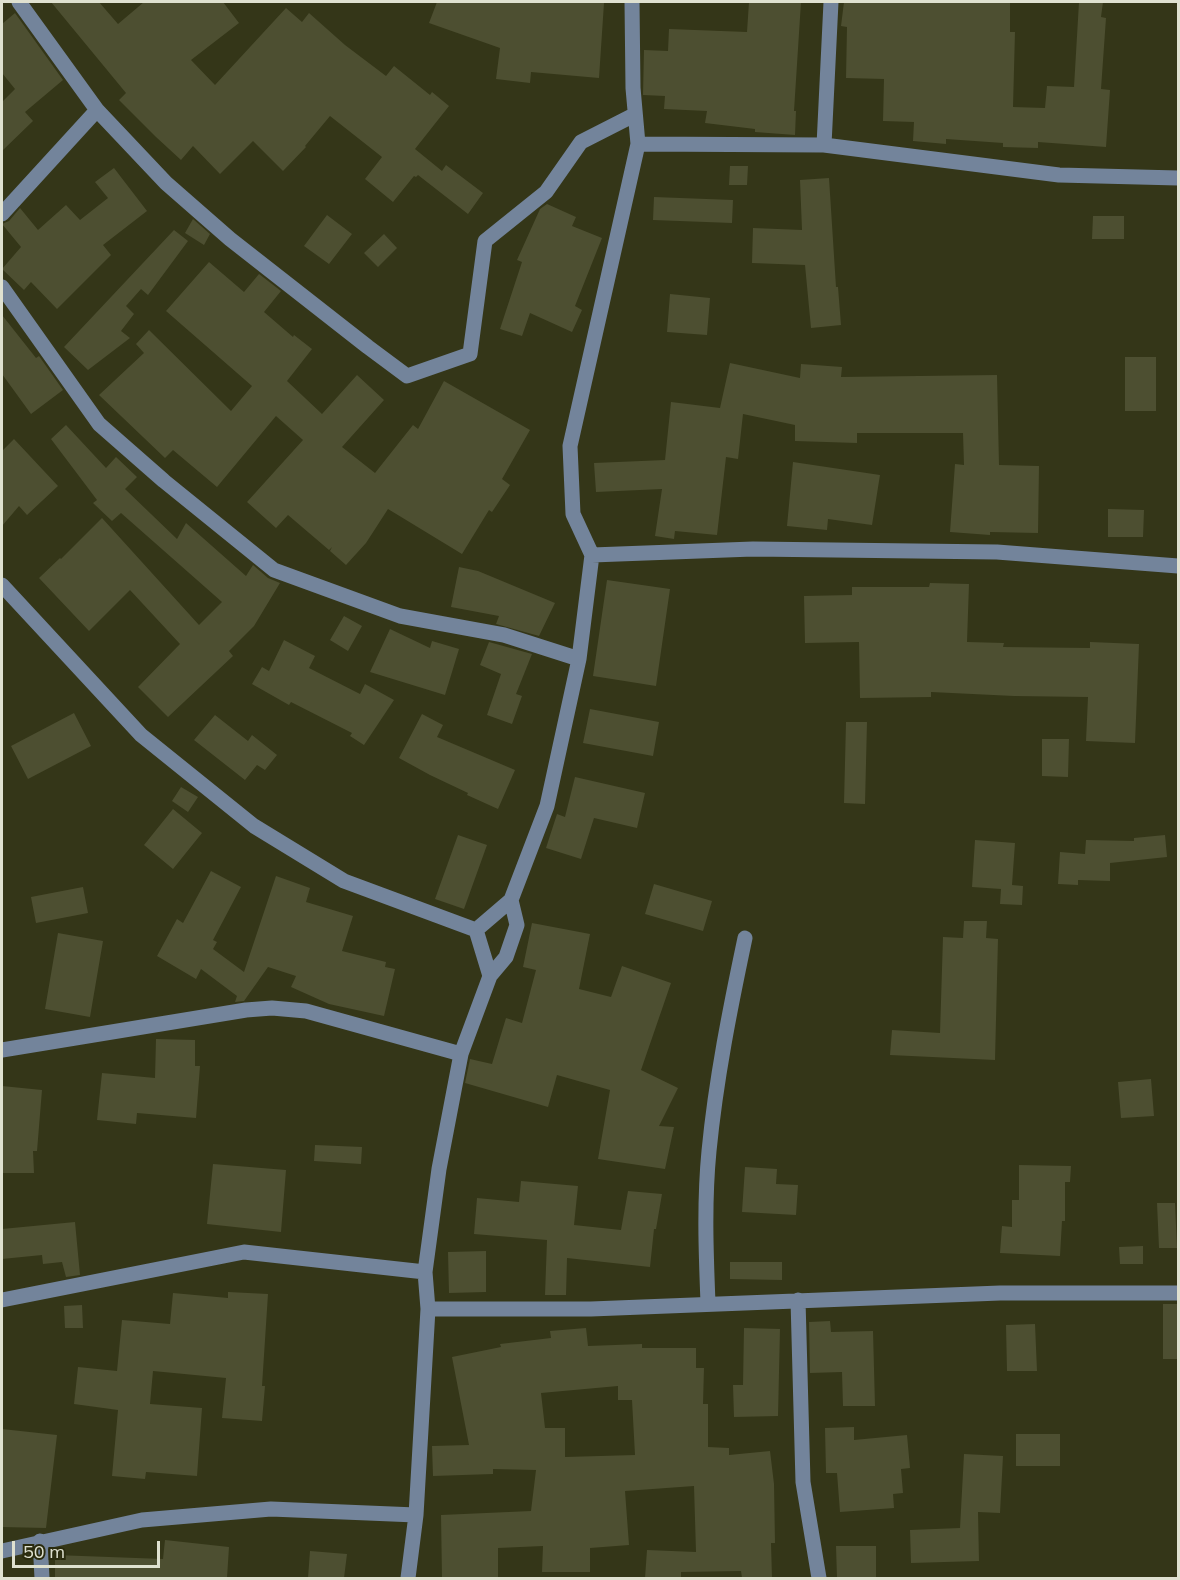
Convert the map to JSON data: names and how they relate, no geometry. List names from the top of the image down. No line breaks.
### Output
{"scale_bar":"50 m"}
